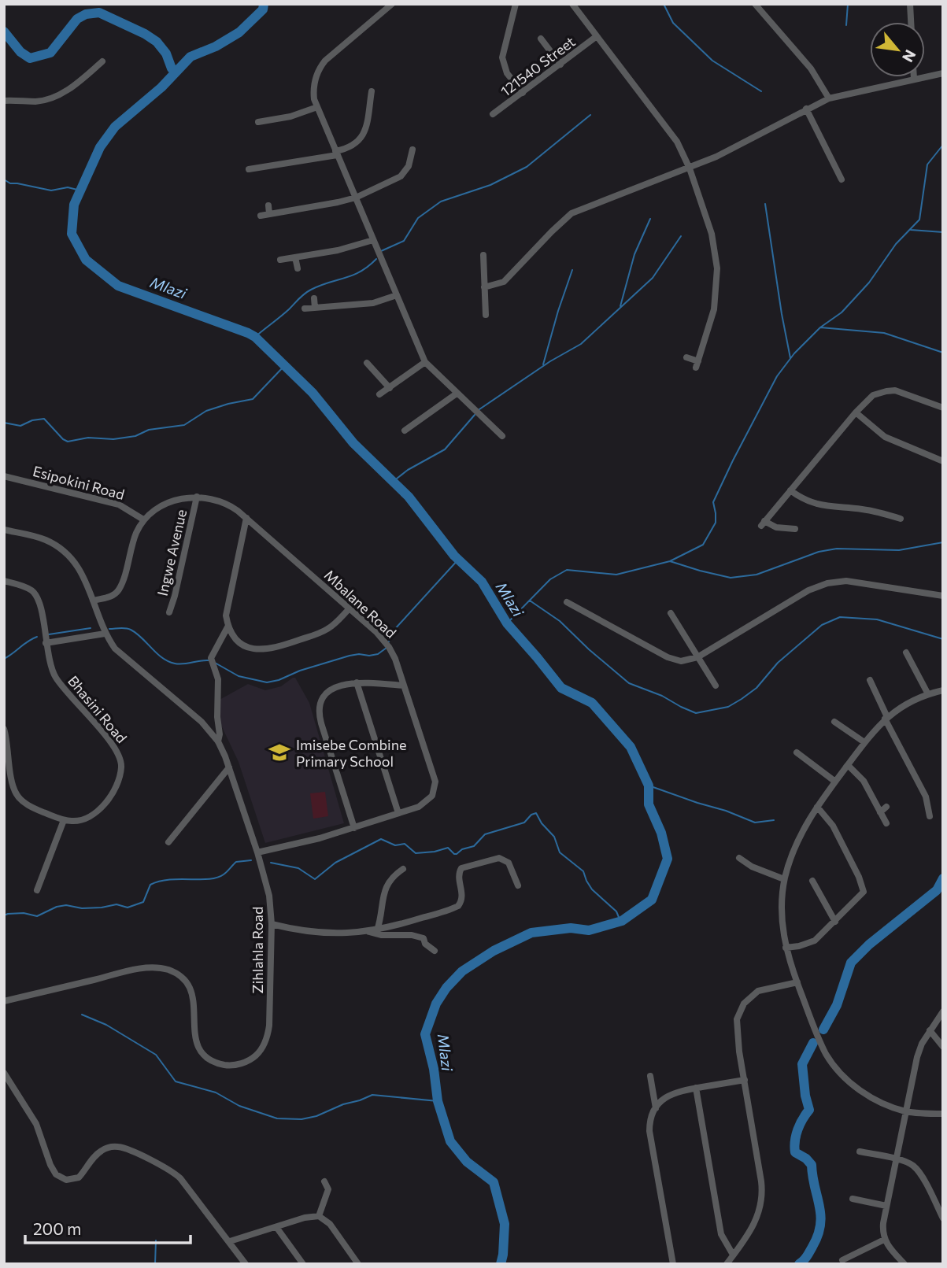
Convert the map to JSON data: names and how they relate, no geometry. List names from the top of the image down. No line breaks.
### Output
{"streets":{"street":["121540 Street","Esipokini Road","Ingwe Avenue","Mbalane Road","Bhasini Road","Zihlahla Road"]},"crossings":[["Esipokini Road","Mbalane Road"],["Ingwe Avenue","Mbalane Road"],["Mbalane Road","Zihlahla Road"]],"water":["Mlazi"],"places":{"school or university":["Imisebe Combine Primary School"]},"scale_bar":"200 m","north":"bottom right"}
